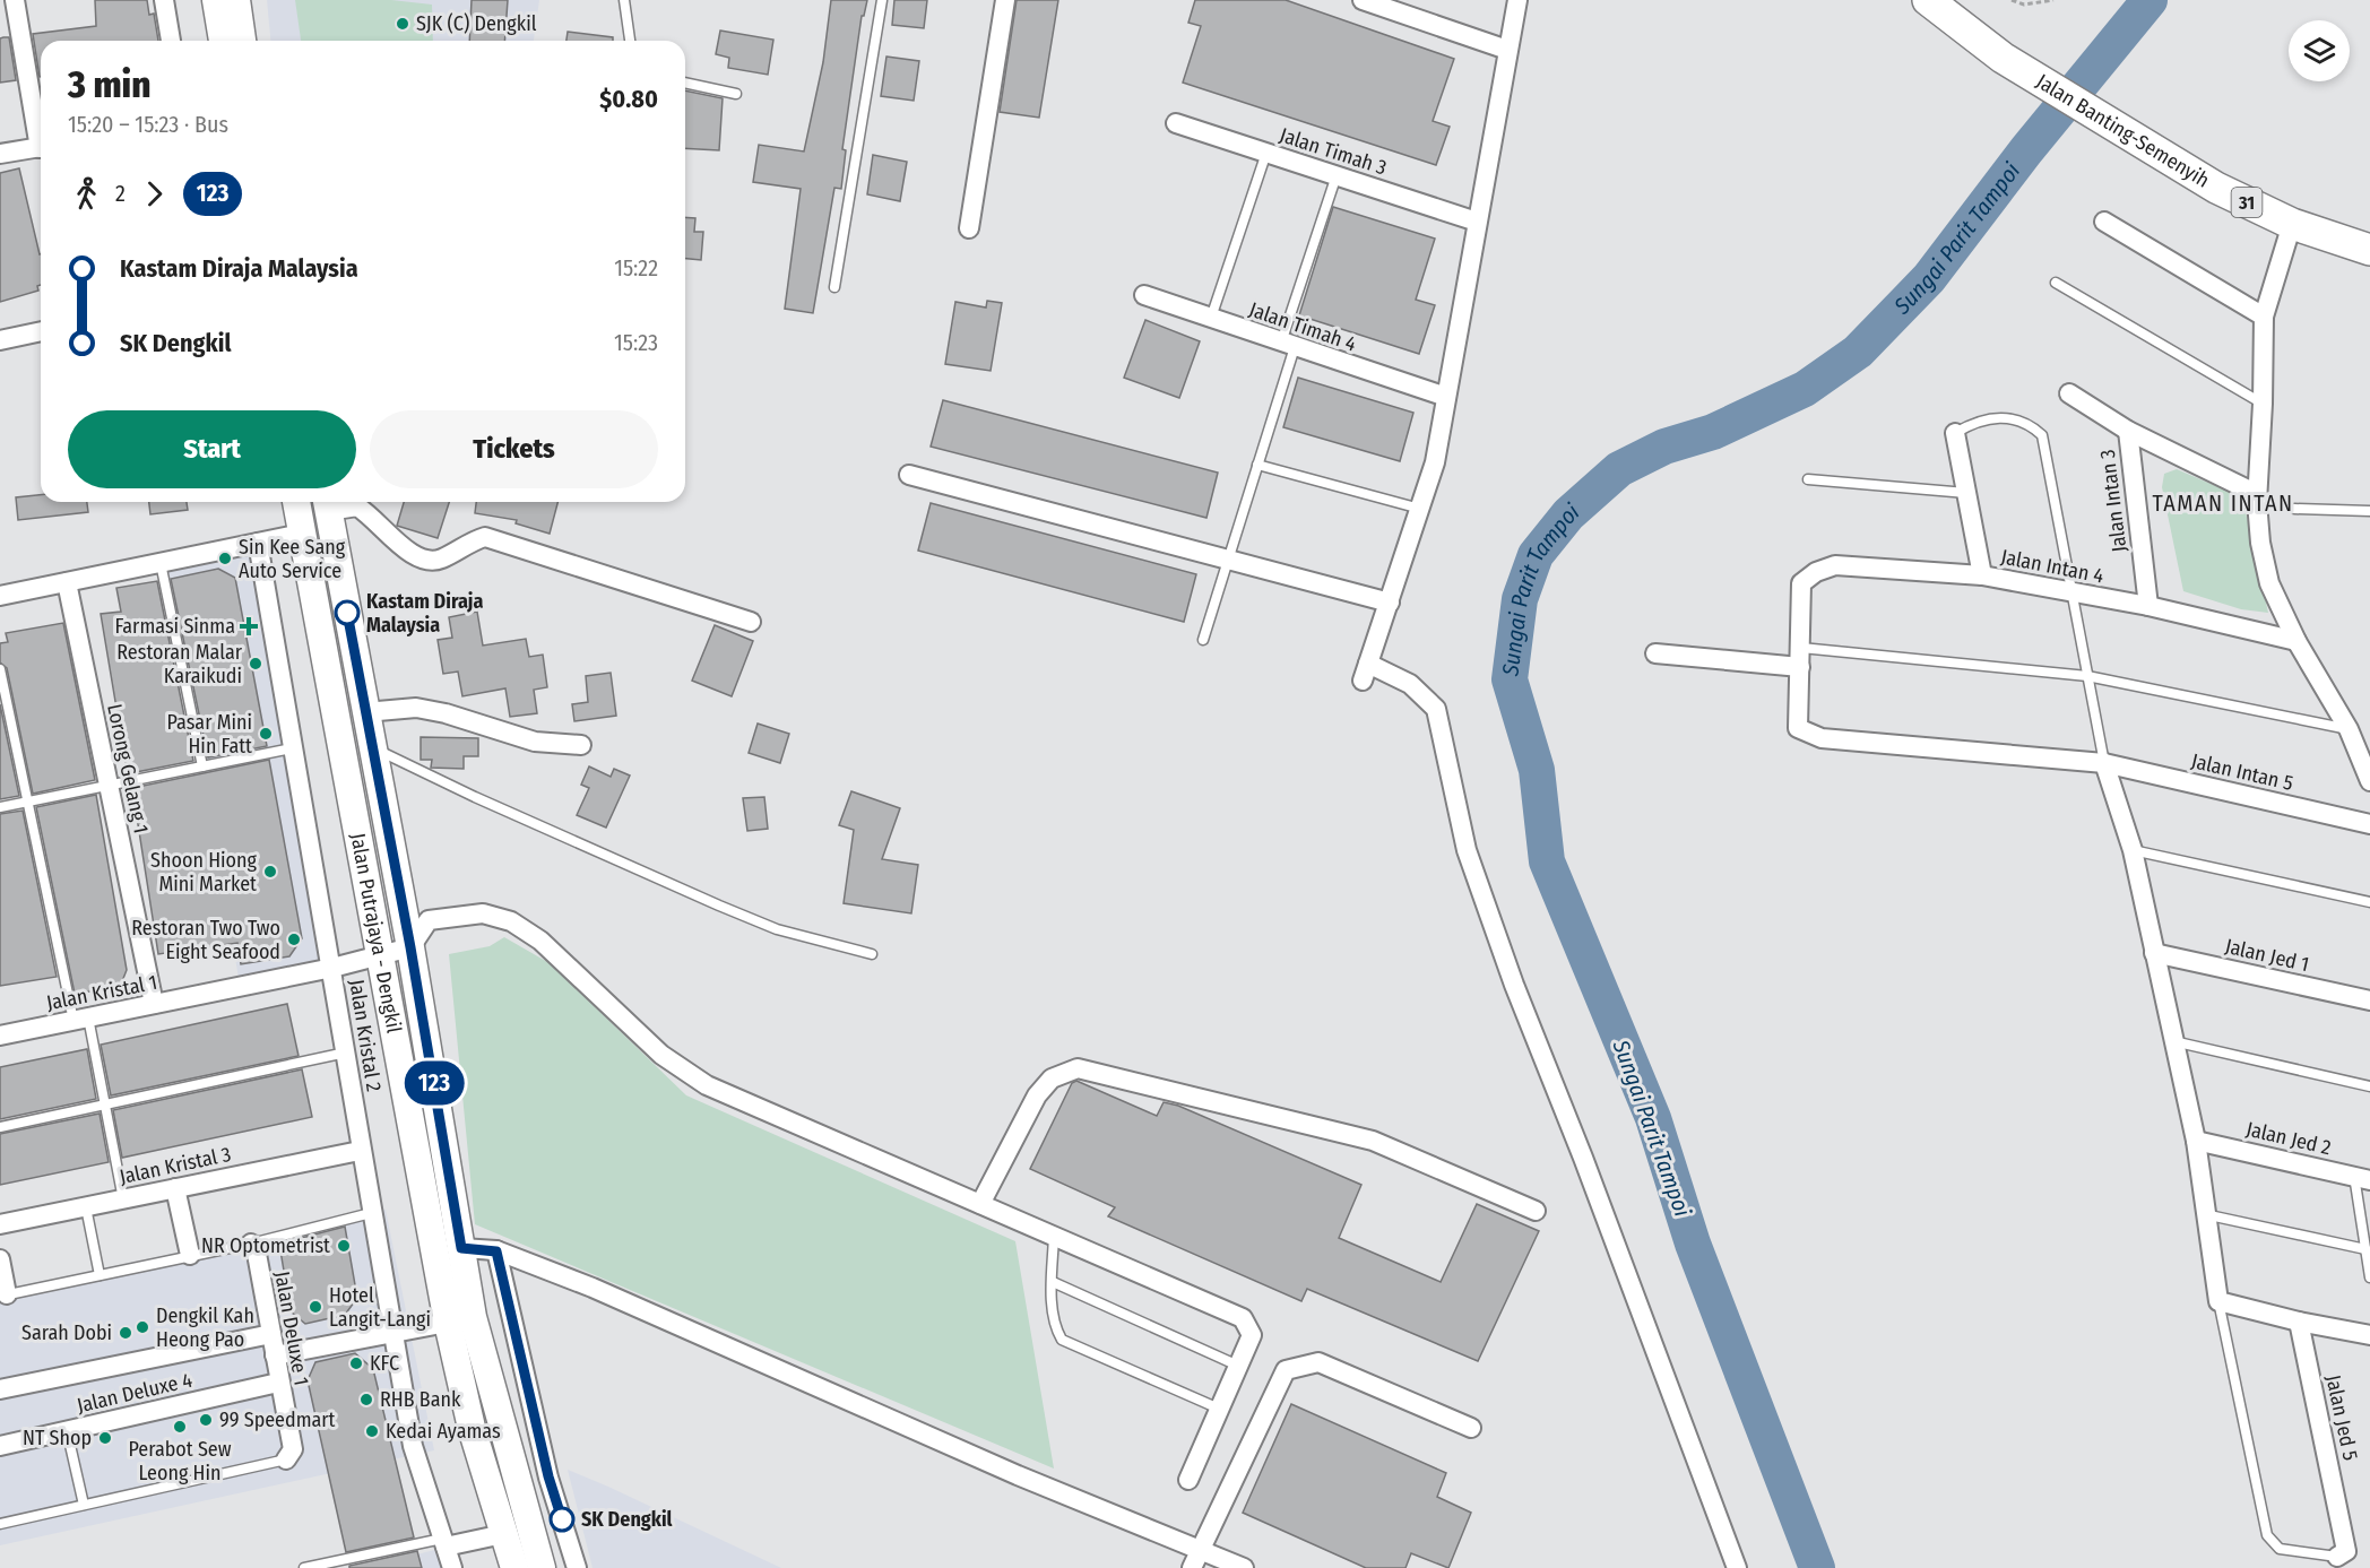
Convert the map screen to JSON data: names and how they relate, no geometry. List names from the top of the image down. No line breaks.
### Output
{"streets":{"main road":["Jalan Banting-Semenyih","31","Jalan Putrajaya - Dengkil"],"street":["Jalan Timah 3","Jalan Timah 4","Jalan Intan 3","Jalan Intan 4","Lorong Gelang 1","Jalan Intan 5","Jalan Jed 1","Jalan Kristal 1","Jalan Kristal 2","Jalan Jed 2","Jalan Kristal 3","Jalan Deluxe 1","Jalan Deluxe 4","Jalan Jed 5"]},"crossings":[["Jalan Intan 3","Jalan Intan 4"],["Lorong Gelang 1","Jalan Kristal 1"],["Jalan Putrajaya - Dengkil","Jalan Kristal 1"],["Jalan Kristal 1","Jalan Kristal 2"],["Jalan Kristal 2","Jalan Kristal 3"],["Jalan Deluxe 1","Jalan Deluxe 4"]],"districts":["TAMAN INTAN"],"water":["Sungai Parit Tampoi"],"places":{"other":["SJK (C) Dengkil","Sin Kee Sang Auto Service","Kastam Diraja Malaysia","Restoran Malar Karaikudi","Pasar Mini Hin Fatt","Shoon Hiong Mini Market","Restoran Two Two Eight Seafood","NR Optometrist","Hotel Langit-Langi","Dengkil Kah Heong Pao","Sarah Dobi","KFC","RHB Bank","99 Speedmart","Perabot Sew Leong Hin","Kedai Ayamas","NT Shop","SK Dengkil"],"health":["Farmasi Sinma"]},"lines":["bus line 123"],"page":{"on_map":"123","heading":["3 min","15:20 – 15:23 · Bus","$0.80"],"legs":["2","123"],"list":[{"name":"Kastam Diraja Malaysia","value":"15:22"},{"name":"SK Dengkil","value":"15:23"}],"buttons":["Start","Tickets"]}}
